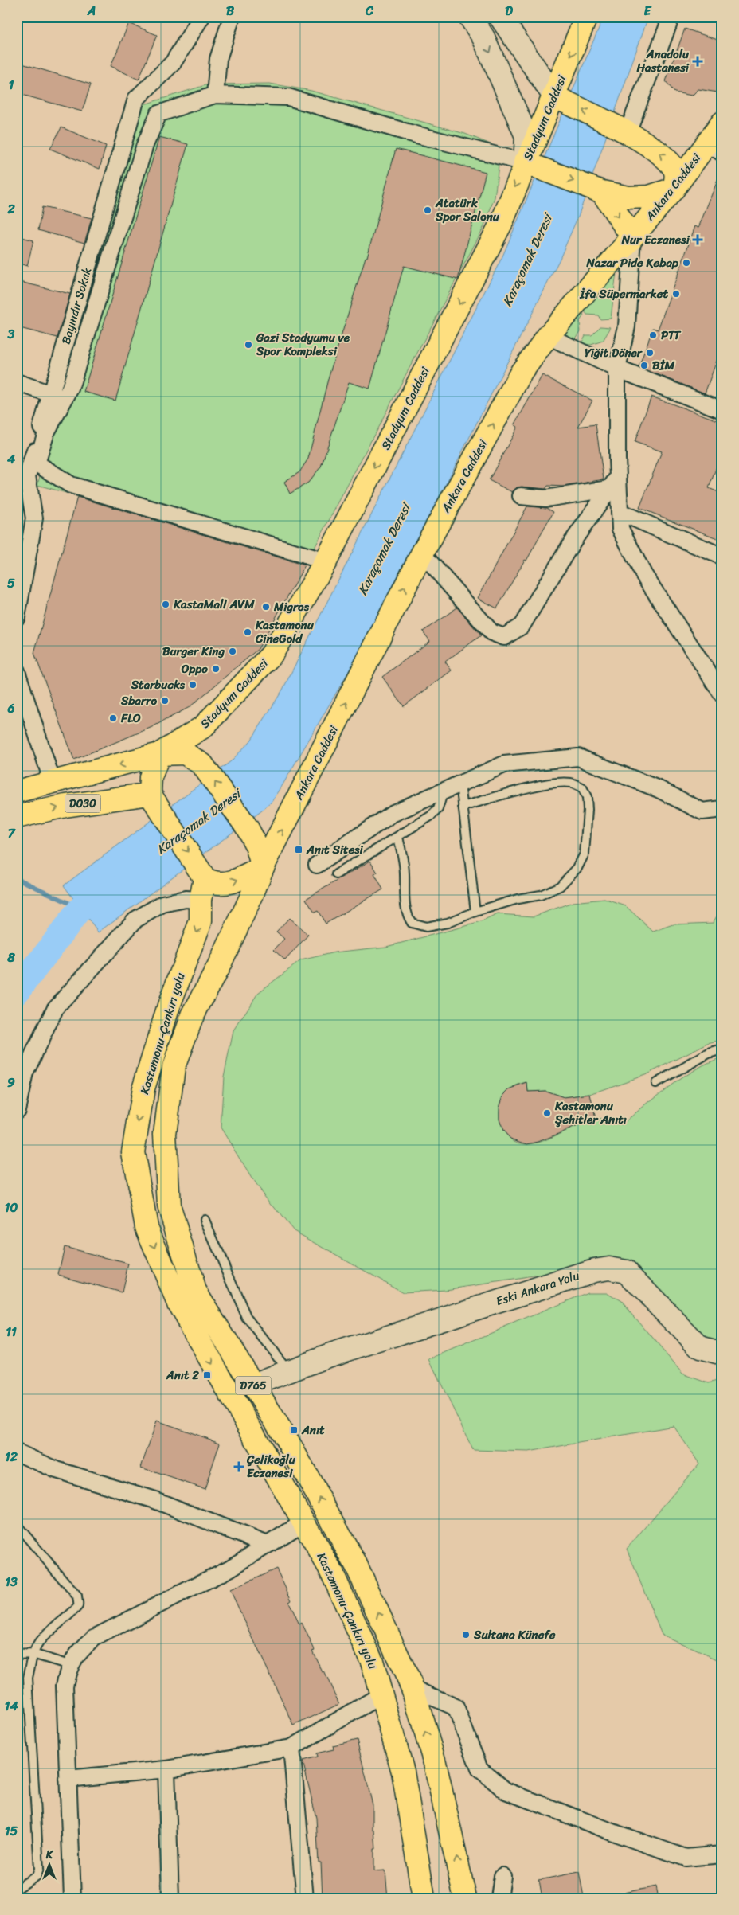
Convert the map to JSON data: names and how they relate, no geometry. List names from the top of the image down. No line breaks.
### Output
{"streets":{"main road":["Stadyum Caddesi","Ankara Caddesi","D030","Kastamonu-Çankırı yolu","D765"],"street":["Bayındır Sokak","Eski Ankara Yolu"]},"crossings":[["Ankara Caddesi","Kastamonu-Çankırı yolu"],["Kastamonu-Çankırı yolu","Eski Ankara Yolu"]],"one_way":["Stadyum Caddesi","Ankara Caddesi"],"water":["Karaçomak Deresi"],"places":{"health":["Anadolu Hastanesi","Nur Eczanesi","Çelikoğlu Eczanesi"],"other":["Atatürk Spor Salonu","Nazar Pide Kebap","İfa Süpermarket","PTT","Gazi Stadyumu ve Spor Kompleksi","Yiğit Döner","BİM","KastaMall AVM","Migros","Kastamonu CineGold","Burger King","Oppo","Starbucks","Sbarro","FLO","Kastamonu Şehitler Anıtı","Sultana Künefe"],"transit":["Anıt Sitesi","Anıt 2","Anıt"]},"north":"top","grid":{"columns":["A","B","C","D","E"],"rows":["1","2","3","4","5","6","7","8","9","10","11","12","13","14","15"]}}
